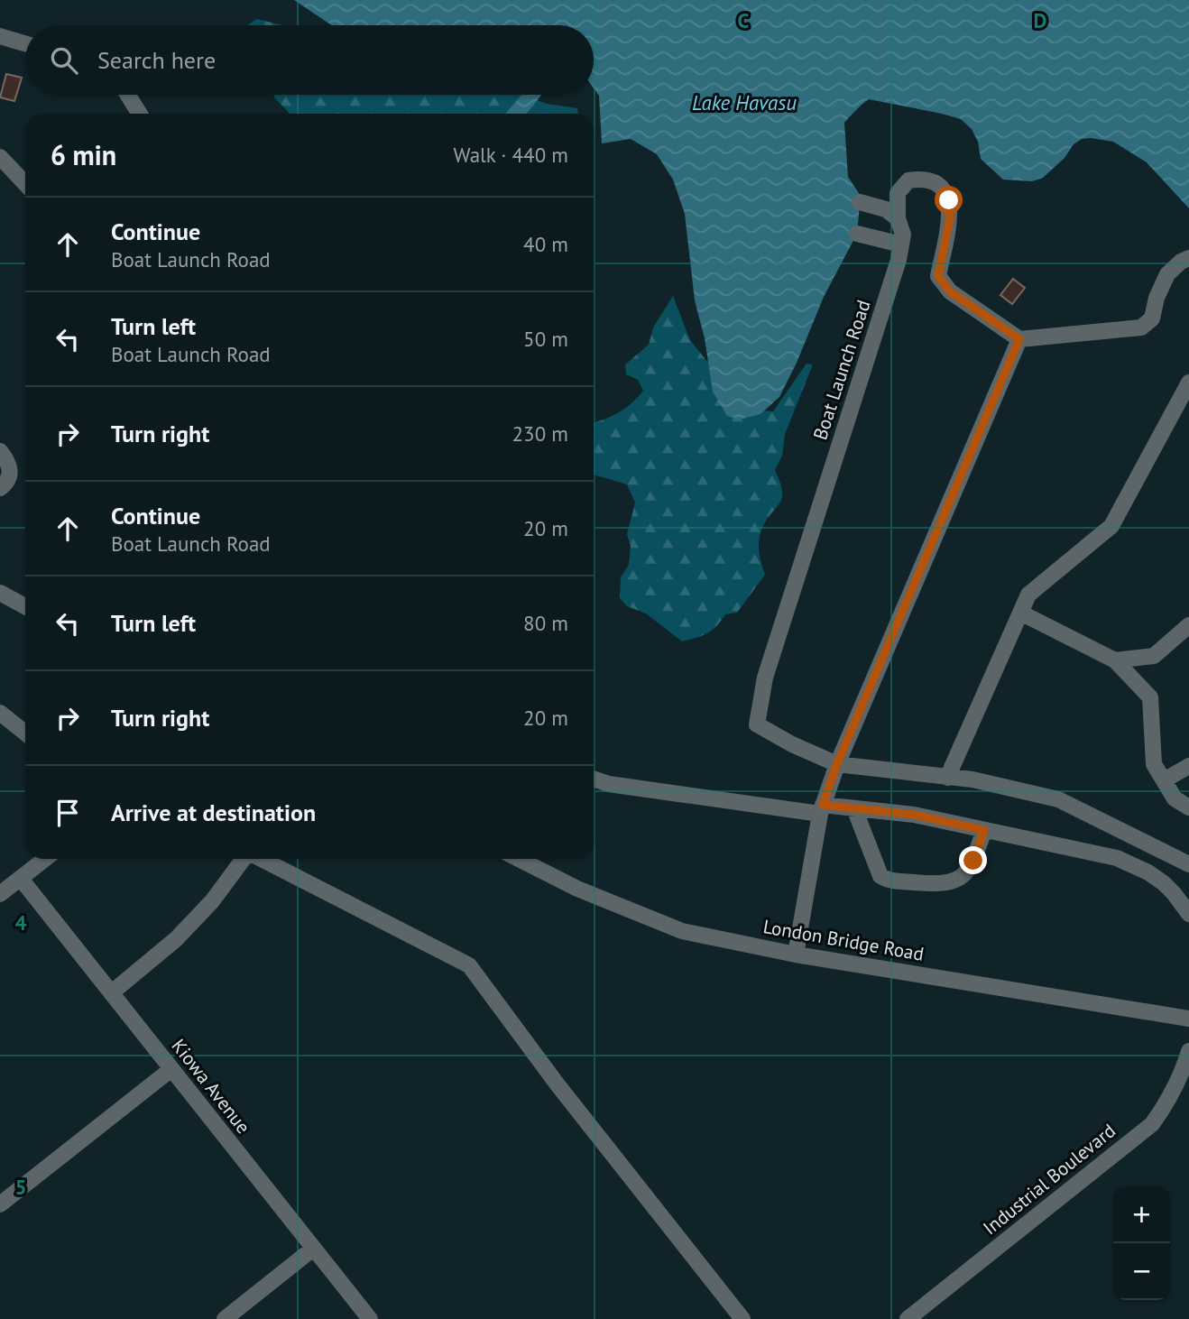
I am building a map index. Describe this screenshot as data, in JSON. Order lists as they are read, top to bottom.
{
  "streets": {
    "street": [
      "Boat Launch Road",
      "London Bridge Road",
      "Kiowa Avenue",
      "Industrial Boulevard"
    ]
  },
  "water": ["Lake Havasu"],
  "page": {
    "search": "Search here",
    "heading": ["6 min", "Walk · 440 m"],
    "list": [
      ["Continue", "Boat Launch Road", "40 m"],
      ["Turn left", "Boat Launch Road", "50 m"],
      ["Turn right", "230 m"],
      ["Continue", "Boat Launch Road", "20 m"],
      ["Turn left", "80 m"],
      ["Turn right", "20 m"],
      "Arrive at destination"
    ],
    "map_buttons": ["+", "−"]
  },
  "grid": {
    "columns": ["C", "D"],
    "rows": ["4", "5"]
  }
}
